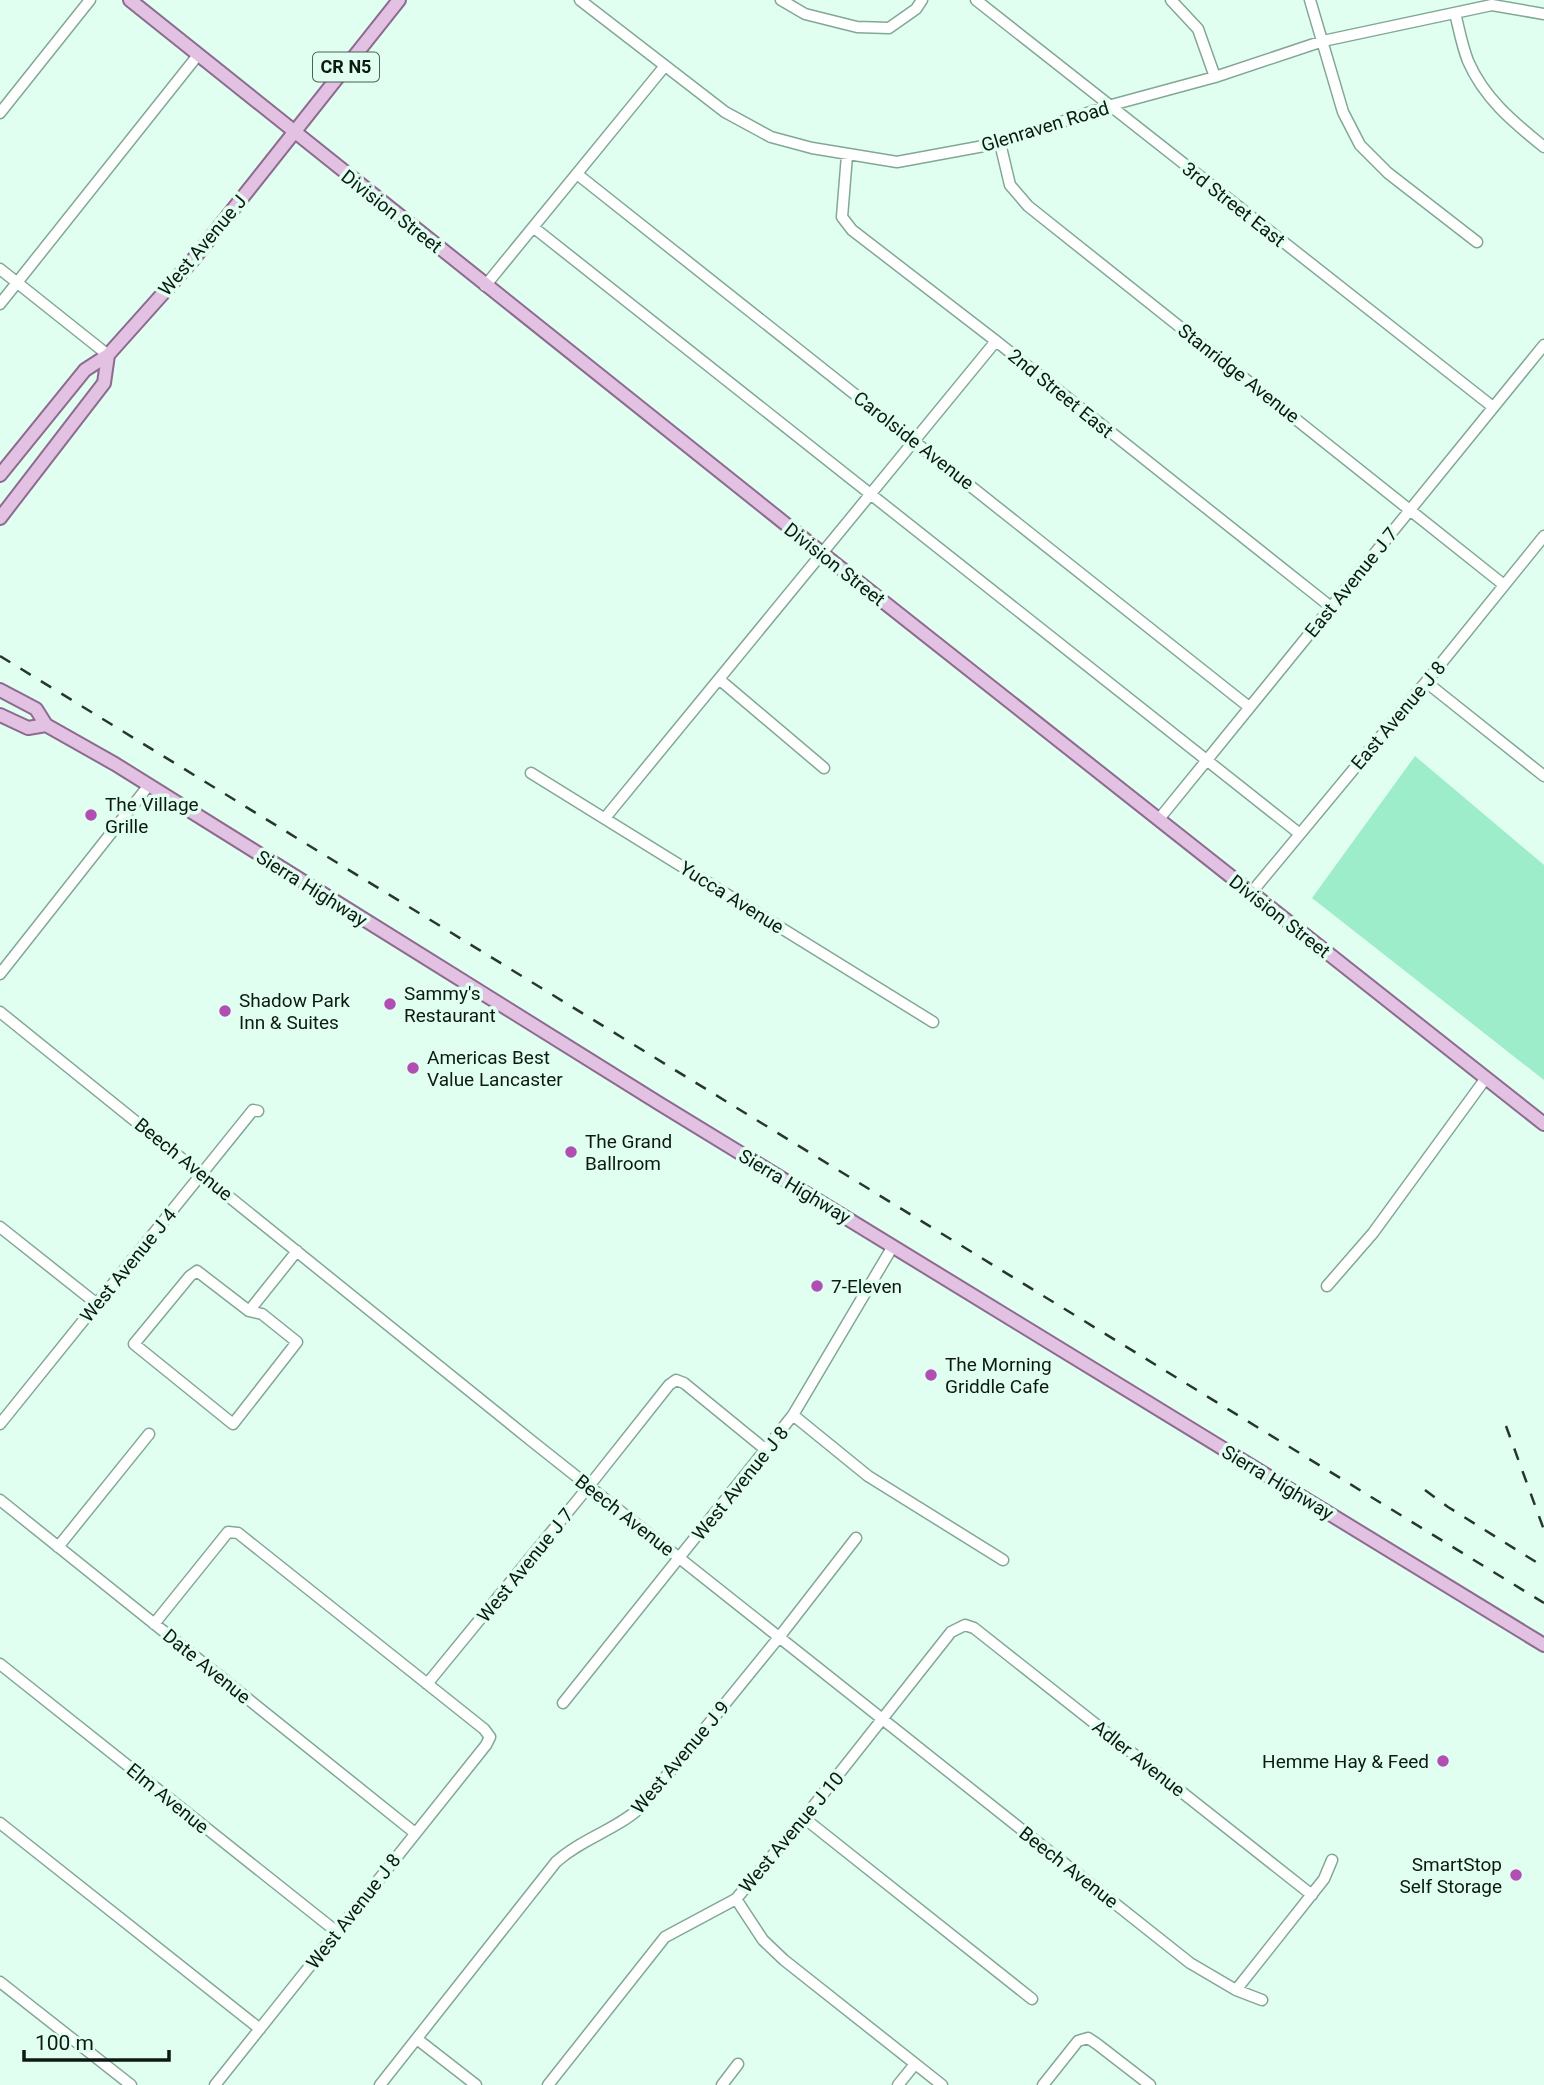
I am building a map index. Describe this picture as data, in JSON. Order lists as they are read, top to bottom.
{
  "streets": {
    "main road": [
      "CR N5",
      "Division Street",
      "West Avenue J",
      "Sierra Highway"
    ],
    "street": [
      "Glenraven Road",
      "3rd Street East",
      "Stanridge Avenue",
      "2nd Street East",
      "Carolside Avenue",
      "East Avenue J 7",
      "East Avenue J 8",
      "Yucca Avenue",
      "Beech Avenue",
      "West Avenue J 4",
      "West Avenue J 8",
      "West Avenue J 7",
      "Date Avenue",
      "West Avenue J 9",
      "Adler Avenue",
      "Elm Avenue",
      "West Avenue J 10"
    ]
  },
  "crossings": [
    ["CR N5", "Division Street"],
    ["CR N5", "West Avenue J"],
    ["Glenraven Road", "3rd Street East"],
    ["Glenraven Road", "Stanridge Avenue"],
    ["Glenraven Road", "2nd Street East"],
    ["3rd Street East", "East Avenue J 7"],
    ["Division Street", "West Avenue J"],
    ["Division Street", "East Avenue J 7"],
    ["Division Street", "East Avenue J 8"],
    ["Stanridge Avenue", "East Avenue J 7"],
    ["Stanridge Avenue", "East Avenue J 8"],
    ["2nd Street East", "East Avenue J 7"],
    ["Carolside Avenue", "East Avenue J 7"],
    ["Sierra Highway", "West Avenue J 8"],
    ["Beech Avenue", "West Avenue J 4"],
    ["Beech Avenue", "West Avenue J 8"],
    ["Beech Avenue", "West Avenue J 7"],
    ["Beech Avenue", "West Avenue J 9"],
    ["Beech Avenue", "West Avenue J 10"],
    ["West Avenue J 8", "West Avenue J 7"],
    ["West Avenue J 8", "Date Avenue"],
    ["West Avenue J 8", "Elm Avenue"],
    ["Adler Avenue", "West Avenue J 10"]
  ],
  "places": [
    "The Village Grille",
    "Sammy's Restaurant",
    "Shadow Park Inn & Suites",
    "Americas Best Value Lancaster",
    "The Grand Ballroom",
    "7-Eleven",
    "The Morning Griddle Cafe",
    "Hemme Hay & Feed",
    "SmartStop Self Storage"
  ],
  "scale_bar": "100 m"
}
